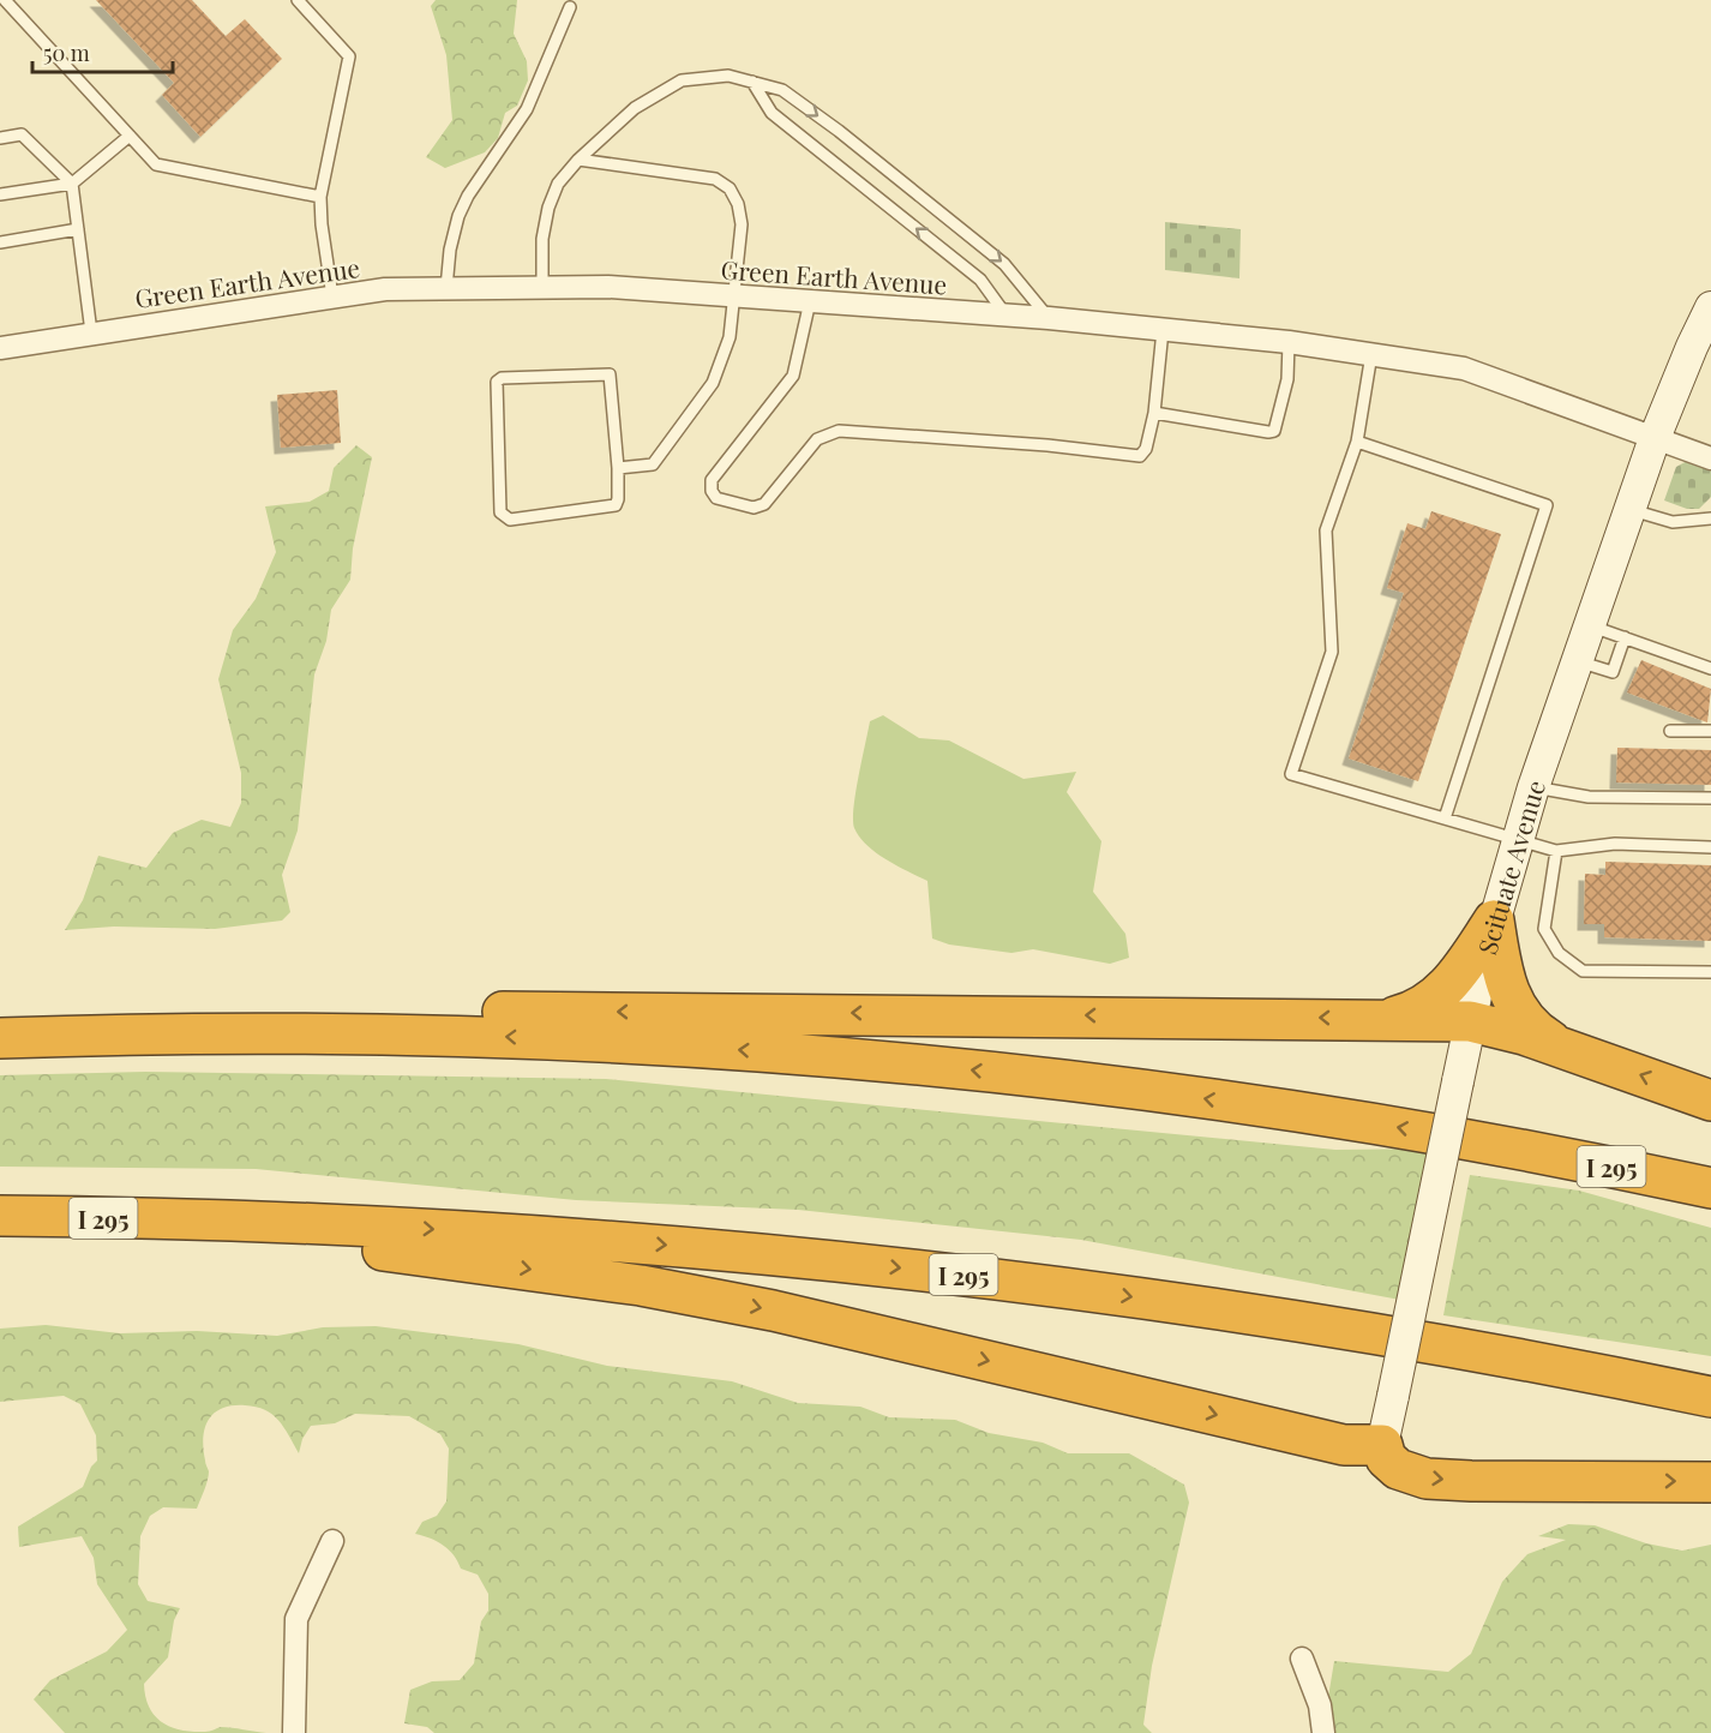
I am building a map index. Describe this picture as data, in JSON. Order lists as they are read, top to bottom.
{
  "streets": {
    "highway": ["I 295"],
    "main road": ["Scituate Avenue"],
    "street": ["Green Earth Avenue"]
  },
  "crossings": [
    ["Green Earth Avenue", "Scituate Avenue"]
  ],
  "scale_bar": "50 m"
}
